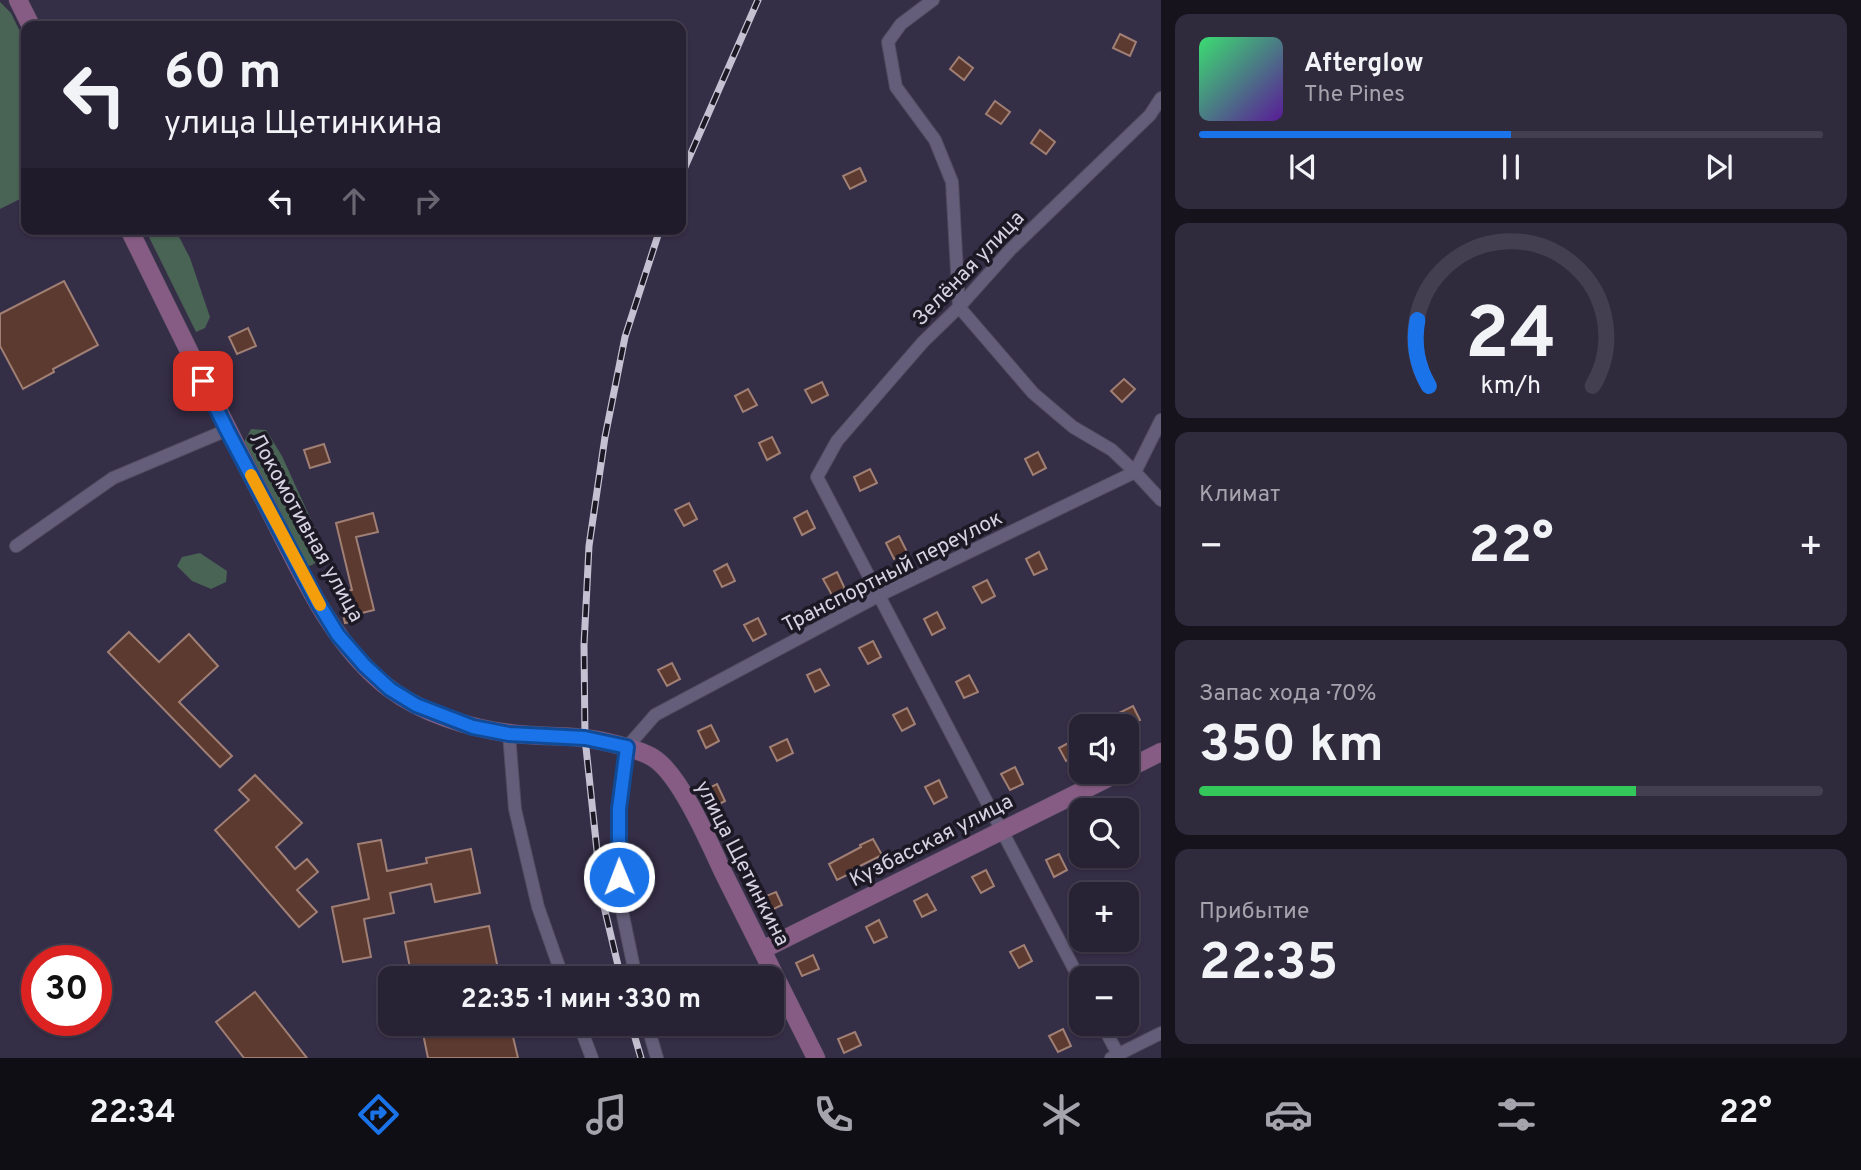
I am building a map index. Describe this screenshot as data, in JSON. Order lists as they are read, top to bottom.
{
  "streets": {
    "street": [
      "Зелёная улица",
      "Локомотивная улица",
      "Транспортный переулок",
      "Кузбасская улица",
      "улица Щетинкина"
    ]
  },
  "crossings": [
    ["Зелёная улица", "Транспортный переулок"],
    ["Локомотивная улица", "улица Щетинкина"],
    ["Транспортный переулок", "улица Щетинкина"],
    ["Кузбасская улица", "улица Щетинкина"]
  ],
  "page": {
    "turn": ["60 m", "улица Щетинкина"],
    "song": ["Afterglow", "The Pines"],
    "tile": [
      "Климат",
      ["Запас хода · 70%", "350 km"],
      ["Прибытие", "22:35"]
    ],
    "heat": ["−", "22°", "+"],
    "map_buttons": ["+", "−"],
    "limit": "30",
    "trip": "22:35 · 1 мин · 330 m",
    "tabs": ["22:34", "22°"],
    "gauge": ["24", "km/h"]
  }
}
